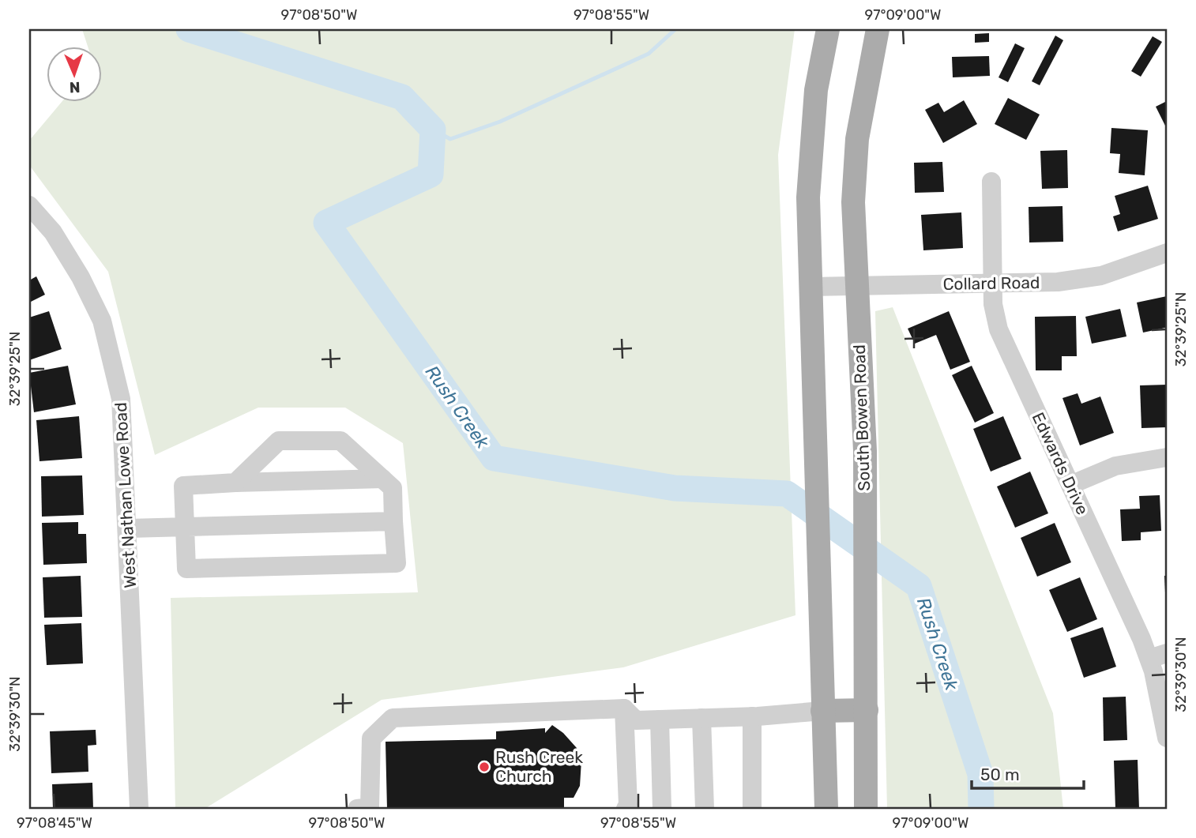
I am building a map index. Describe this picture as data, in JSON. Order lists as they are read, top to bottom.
{
  "streets": {
    "main road": ["South Bowen Road"],
    "street": ["Collard Road", "Edwards Drive", "West Nathan Lowe Road"]
  },
  "crossings": [
    ["Collard Road", "South Bowen Road"],
    ["Collard Road", "Edwards Drive"]
  ],
  "water": ["Rush Creek"],
  "places": ["Rush Creek Church"],
  "scale_bar": "50 m",
  "north": "bottom",
  "coordinates": [
    "97°08'50\"W",
    "97°08'55\"W",
    "97°09'00\"W",
    "32°39'25\"N",
    "32°39'30\"N",
    "97°08'45\"W"
  ]
}
